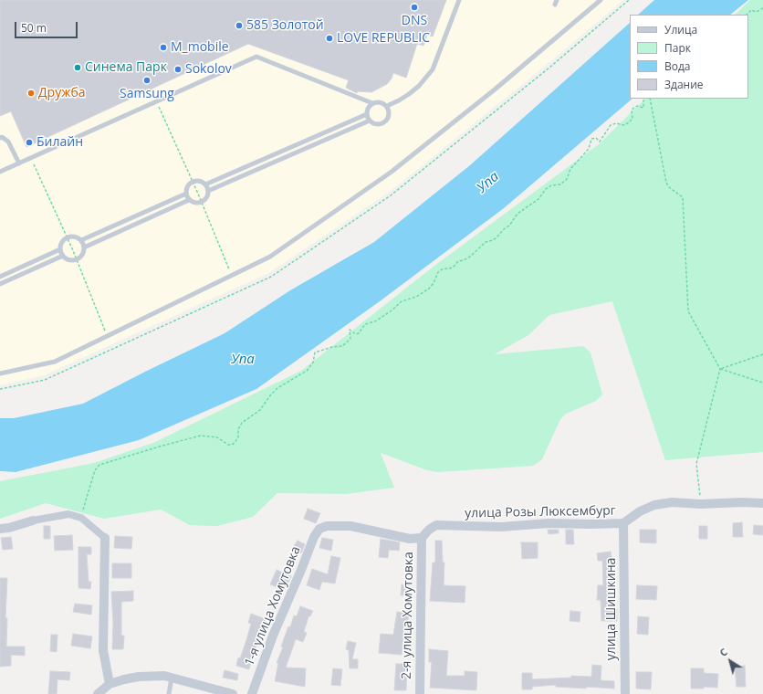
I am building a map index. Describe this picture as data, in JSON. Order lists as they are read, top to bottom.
{
  "streets": {
    "street": [
      "улица Розы Люксембург",
      "1-я улица Хомутовка",
      "улица Шишкина",
      "2-я улица Хомутовка"
    ]
  },
  "crossings": [
    ["улица Розы Люксембург", "1-я улица Хомутовка"],
    ["улица Розы Люксембург", "улица Шишкина"],
    ["улица Розы Люксембург", "2-я улица Хомутовка"],
    ["1-я улица Хомутовка", "2-я улица Хомутовка"]
  ],
  "water": ["Упа"],
  "places": [
    "DNS",
    "585 Золотой",
    "LOVE REPUBLIC",
    "M_mobile",
    "Синема Парк",
    "Sokolov",
    "Samsung",
    "Дружба",
    "Билайн"
  ],
  "legend": [
    "Улица",
    "Парк",
    "Вода",
    "Здание"
  ],
  "scale_bar": "50 m",
  "north": "top left"
}
